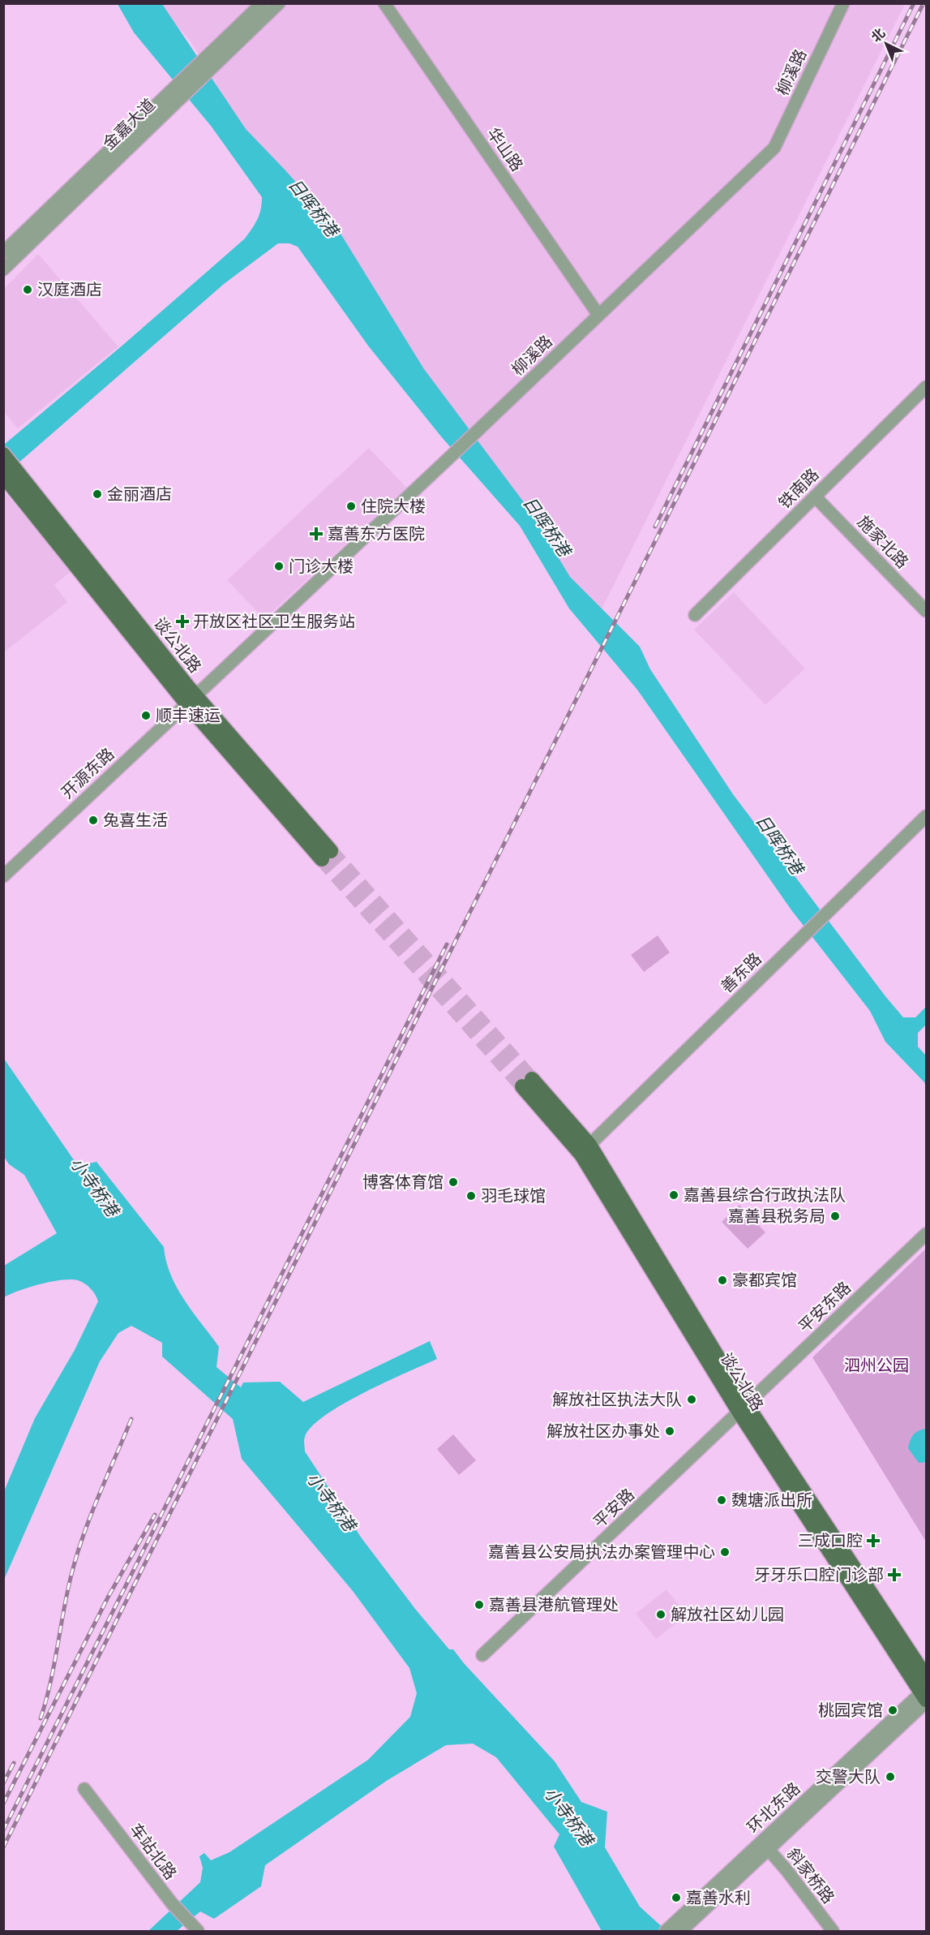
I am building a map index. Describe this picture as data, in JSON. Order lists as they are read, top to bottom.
{
  "streets": {
    "main road": ["谈公北路"],
    "street": [
      "柳溪路",
      "金嘉大道",
      "华山路",
      "铁南路",
      "施家北路",
      "开源东路",
      "善东路",
      "平安东路",
      "平安路",
      "环北东路",
      "车站北路",
      "斜家桥路"
    ]
  },
  "crossings": [
    ["柳溪路", "华山路"],
    ["柳溪路", "谈公北路"],
    ["柳溪路", "开源东路"],
    ["铁南路", "施家北路"],
    ["谈公北路", "开源东路"],
    ["谈公北路", "善东路"],
    ["谈公北路", "平安东路"],
    ["谈公北路", "平安路"],
    ["谈公北路", "环北东路"],
    ["平安东路", "平安路"],
    ["环北东路", "斜家桥路"]
  ],
  "water": ["日晖桥港", "小寺桥港"],
  "parks": ["泗州公园"],
  "places": {
    "other": [
      "汉庭酒店",
      "金丽酒店",
      "住院大楼",
      "门诊大楼",
      "顺丰速运",
      "兔喜生活",
      "博客体育馆",
      "嘉善县综合行政执法队",
      "羽毛球馆",
      "嘉善县税务局",
      "豪都宾馆",
      "解放社区执法大队",
      "解放社区办事处",
      "魏塘派出所",
      "嘉善县公安局执法办案管理中心",
      "嘉善县港航管理处",
      "解放社区幼儿园",
      "桃园宾馆",
      "交警大队",
      "嘉善水利"
    ],
    "health": [
      "嘉善东方医院",
      "开放区社区卫生服务站",
      "三成口腔",
      "牙牙乐口腔门诊部"
    ]
  },
  "north": "top left"
}
